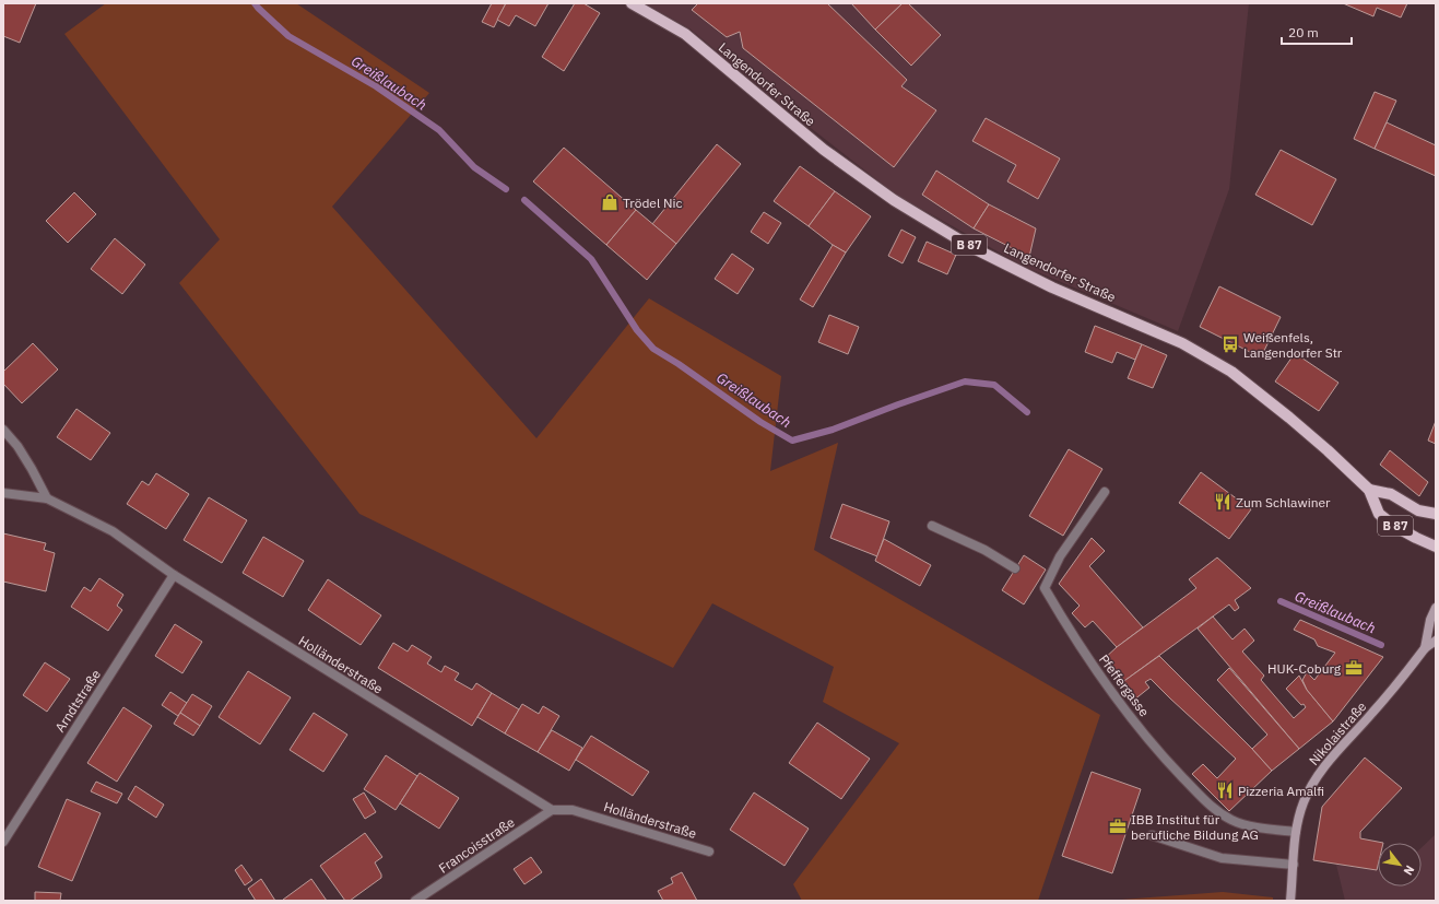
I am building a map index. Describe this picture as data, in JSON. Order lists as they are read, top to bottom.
{
  "streets": {
    "main road": ["Langendorfer Straße", "B 87", "Nikolaistraße"],
    "street": [
      "Holländerstraße",
      "Pfeffergasse",
      "Arndtstraße",
      "Francoisstraße"
    ]
  },
  "crossings": [
    ["Langendorfer Straße", "B 87"],
    ["Holländerstraße", "Arndtstraße"],
    ["Holländerstraße", "Francoisstraße"],
    ["Pfeffergasse", "Nikolaistraße"]
  ],
  "water": ["Greißlaubach"],
  "places": {
    "shop": ["Trödel Nic"],
    "bus stop": ["Weißenfels, Langendorfer Str"],
    "restaurant": ["Zum Schlawiner", "Pizzeria Amalfi"],
    "office": ["HUK-Coburg", "IBB Institut für berufliche Bildung AG"]
  },
  "scale_bar": "20 m",
  "north": "bottom right"
}
